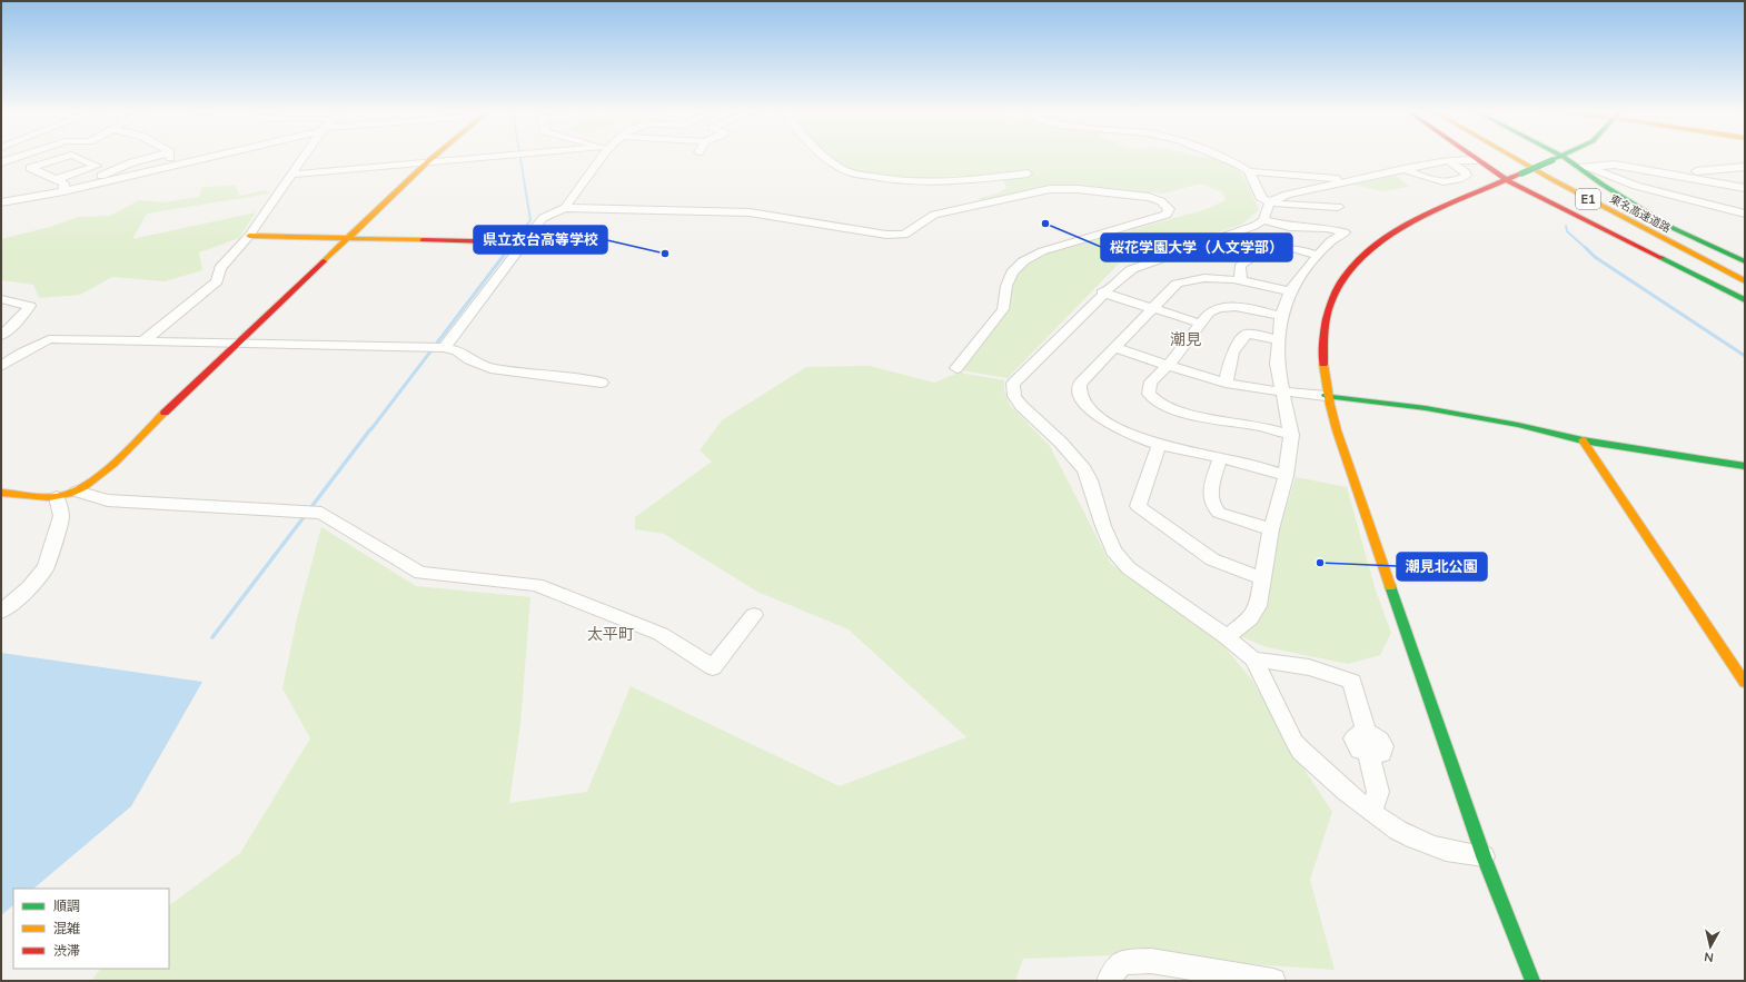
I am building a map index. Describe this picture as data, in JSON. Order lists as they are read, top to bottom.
{
  "streets": {
    "main road": ["E1", "東名高速道路"]
  },
  "districts": ["潮見", "太平町"],
  "places": ["桜花学園大学（人文学部）", "県立衣台高等学校", "潮見北公園"],
  "legend": ["順調", "混雑", "渋滞"],
  "north": "bottom"
}
